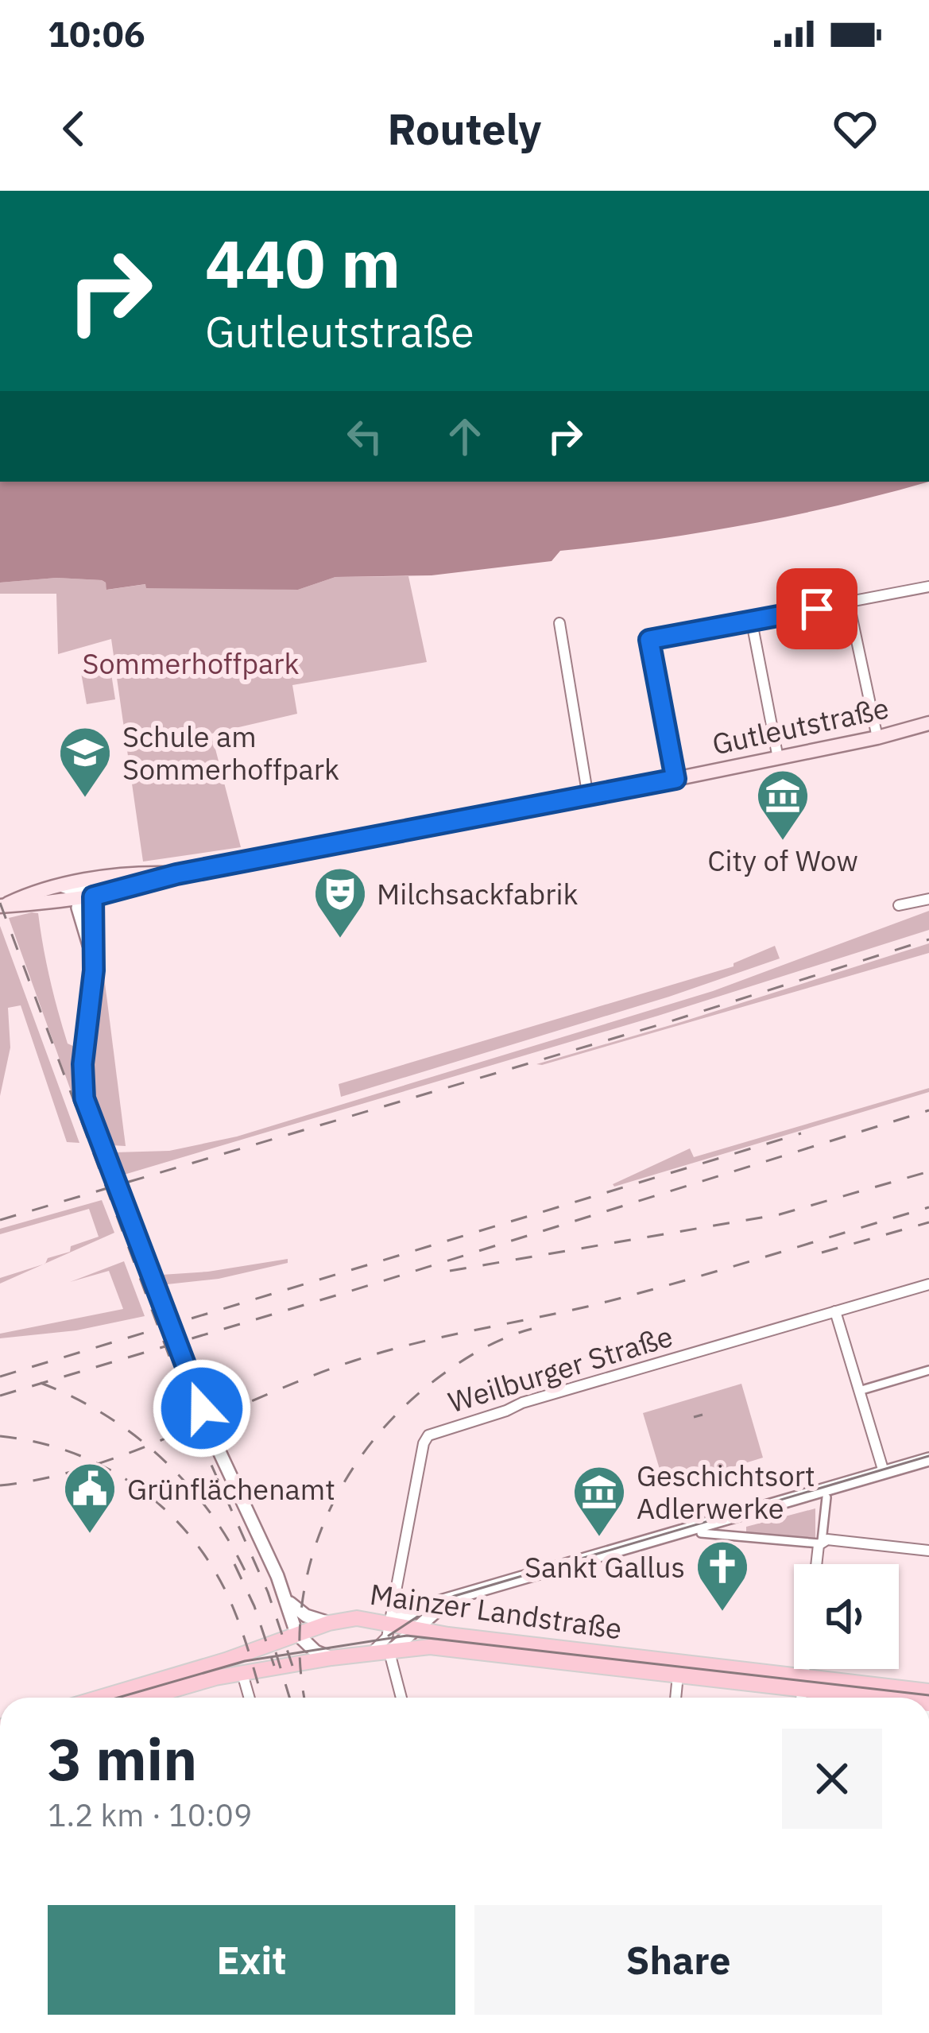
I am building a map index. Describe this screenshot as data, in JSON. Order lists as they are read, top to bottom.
{
  "streets": {
    "main road": ["Gutleutstraße", "Mainzer Landstraße"],
    "street": ["Weilburger Straße"]
  },
  "crossings": [
    ["Weilburger Straße", "Mainzer Landstraße"]
  ],
  "parks": ["Sommerhoffpark"],
  "places": {
    "school or university": ["Schule am Sommerhoffpark"],
    "museum": ["City of Wow", "Geschichtsort Adlerwerke"],
    "theatre": ["Milchsackfabrik"],
    "public building": ["Grünflächenamt"],
    "church": ["Sankt Gallus"]
  },
  "page": {
    "status": "10:06",
    "header": "Routely",
    "turn": ["440 m", "Gutleutstraße"],
    "heading": ["3 min", "1.2 km · 10:09"],
    "buttons": ["Exit", "Share"]
  }
}
